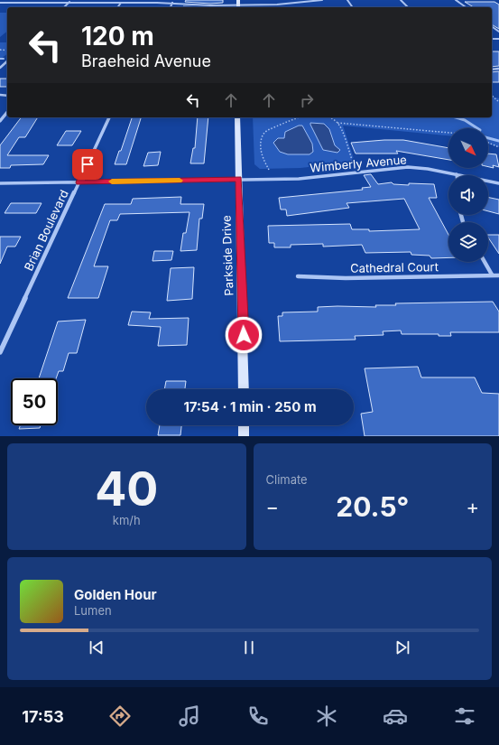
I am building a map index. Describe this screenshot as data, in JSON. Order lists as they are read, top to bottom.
{
  "streets": {
    "main road": ["Parkside Drive"],
    "street": ["Wimberly Avenue", "Brian Boulevard", "Cathedral Court"]
  },
  "crossings": [
    ["Wimberly Avenue", "Brian Boulevard"],
    ["Wimberly Avenue", "Parkside Drive"]
  ],
  "north": "bottom right",
  "page": {
    "turn": ["120 m", "Braeheid Avenue"],
    "limit": "50",
    "trip": "17:54 · 1 min · 250 m",
    "tile": [
      ["40", "km/h"],
      "Climate"
    ],
    "heat": ["−", "20.5°", "+"],
    "song": ["Golden Hour", "Lumen"],
    "tabs": "17:53"
  }
}
